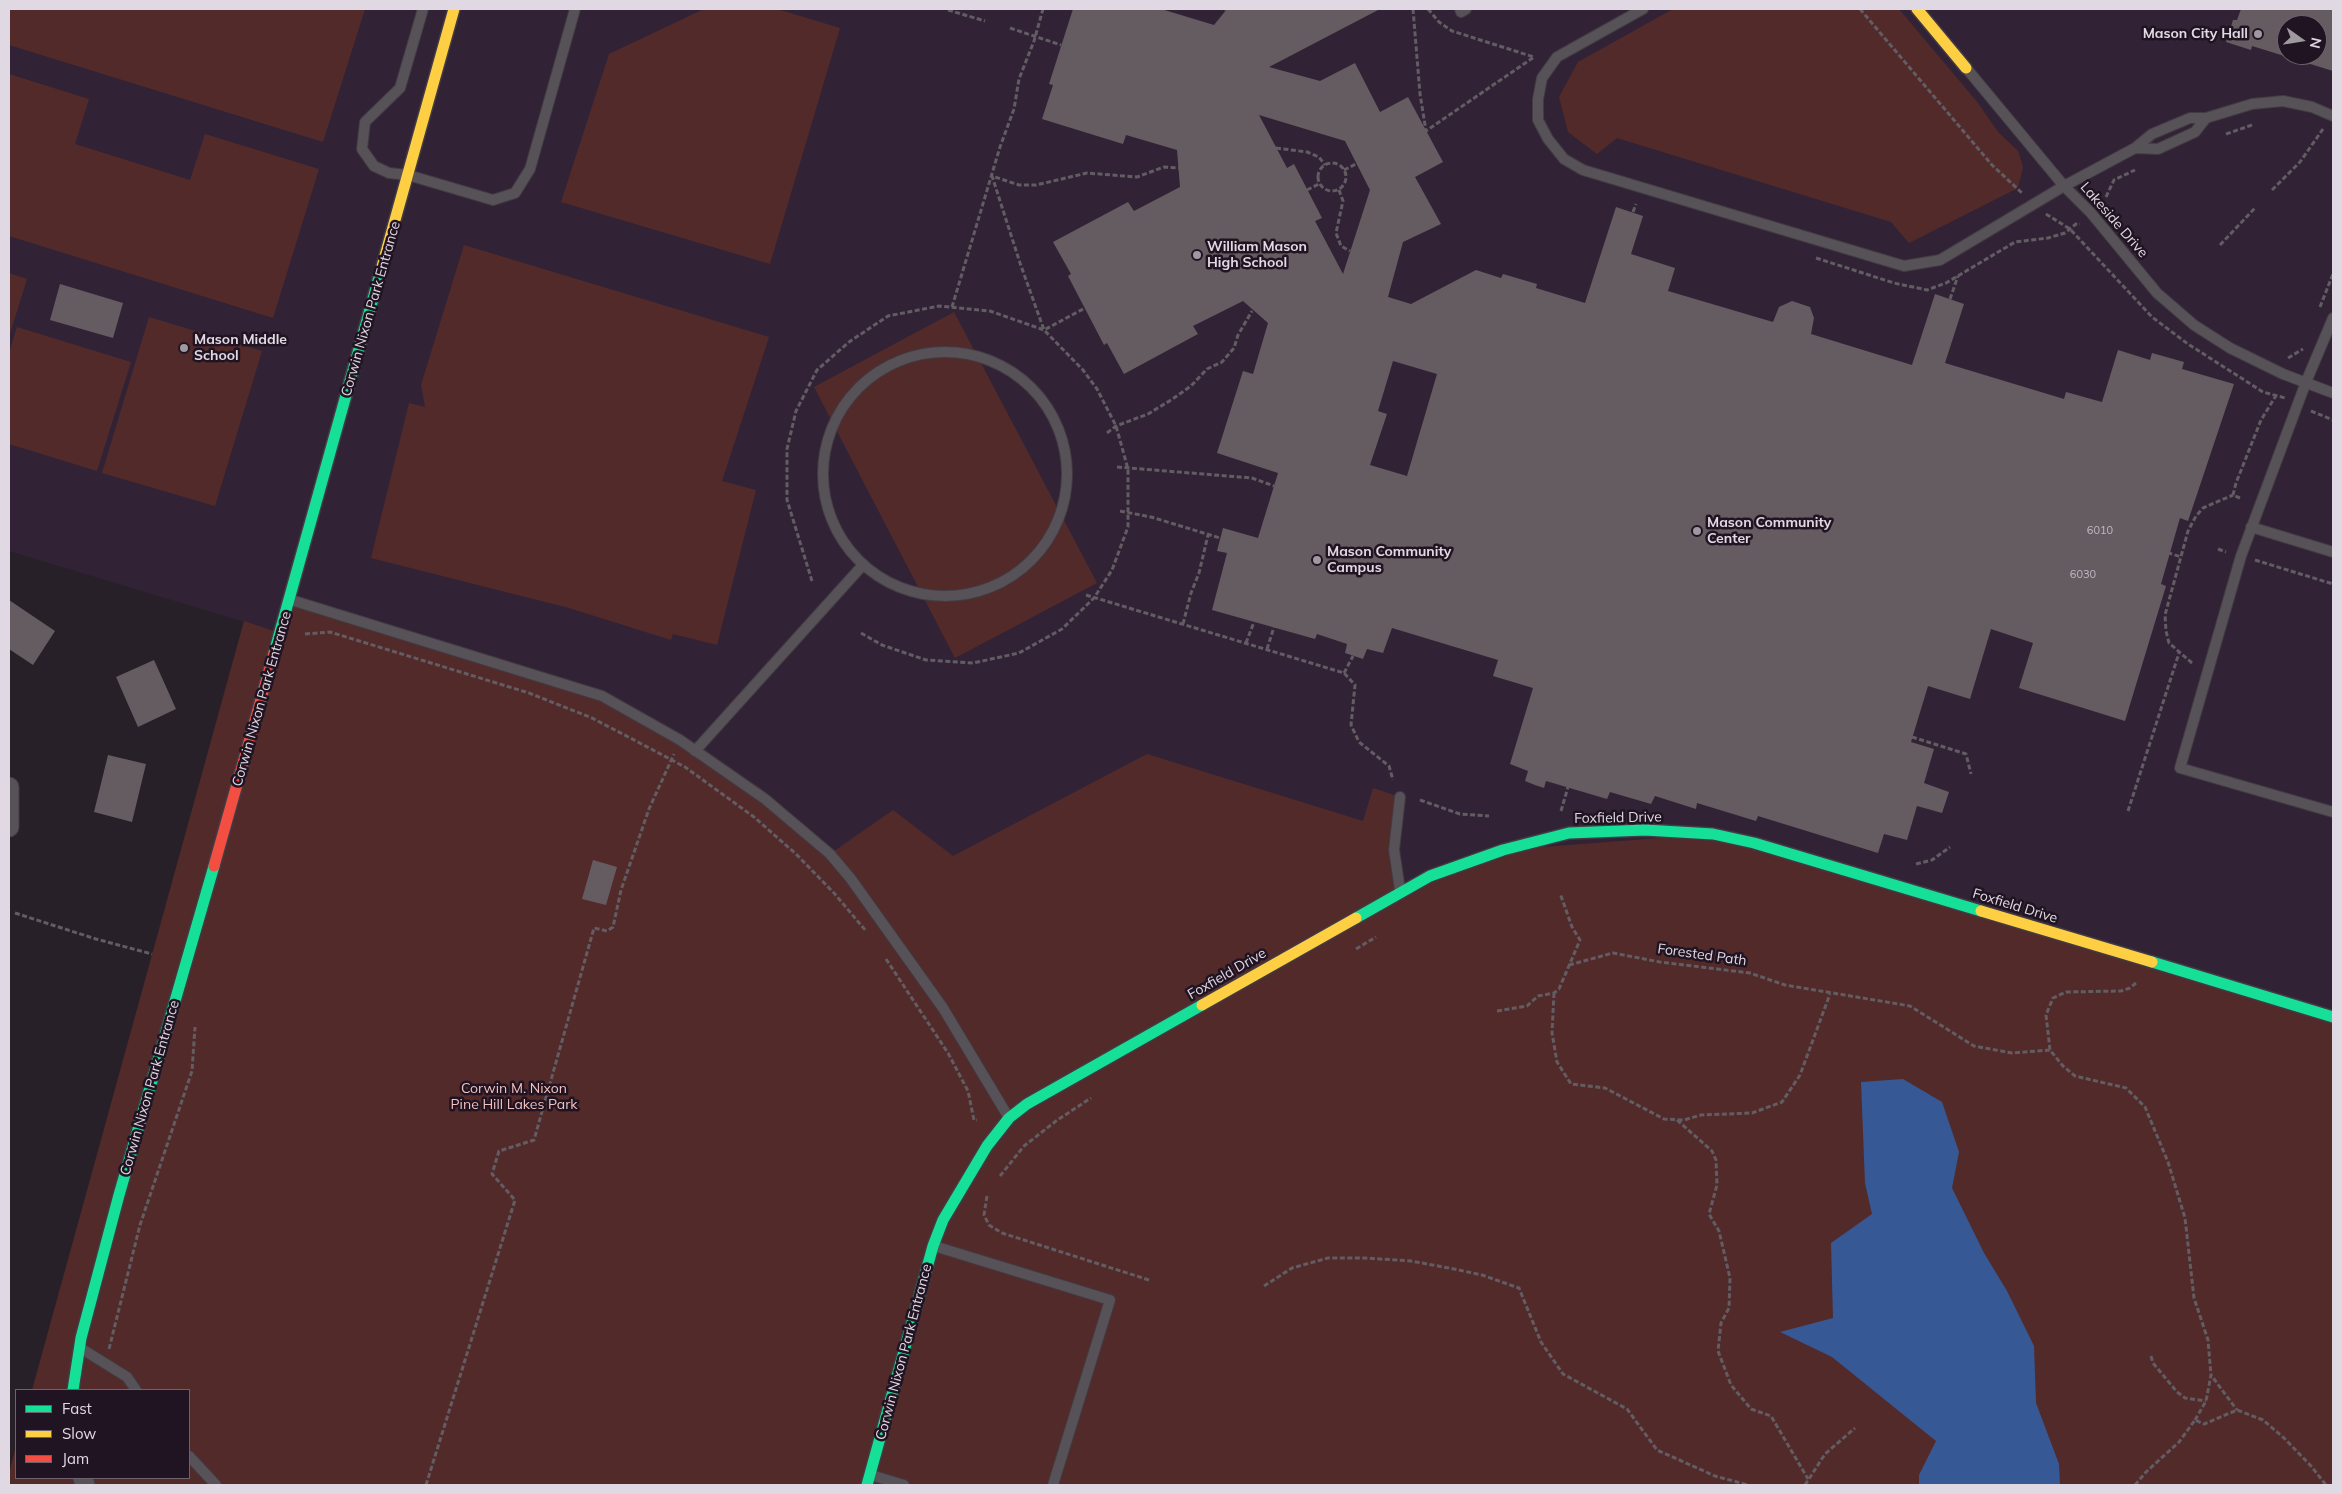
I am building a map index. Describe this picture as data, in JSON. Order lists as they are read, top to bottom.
{
  "streets": {
    "street": ["Lakeside Drive", "Corwin Nixon Park Entrance", "Foxfield Drive"],
    "path": ["Forested Path"]
  },
  "crossings": [
    ["Corwin Nixon Park Entrance", "Foxfield Drive"]
  ],
  "parks": ["Corwin M. Nixon Pine Hill Lakes Park"],
  "places": [
    "Mason City Hall",
    "William Mason High School",
    "Mason Middle School",
    "Mason Community Center",
    "Mason Community Campus"
  ],
  "house_numbers": ["6010", "6030"],
  "legend": ["Fast", "Slow", "Jam"],
  "north": "right"
}
